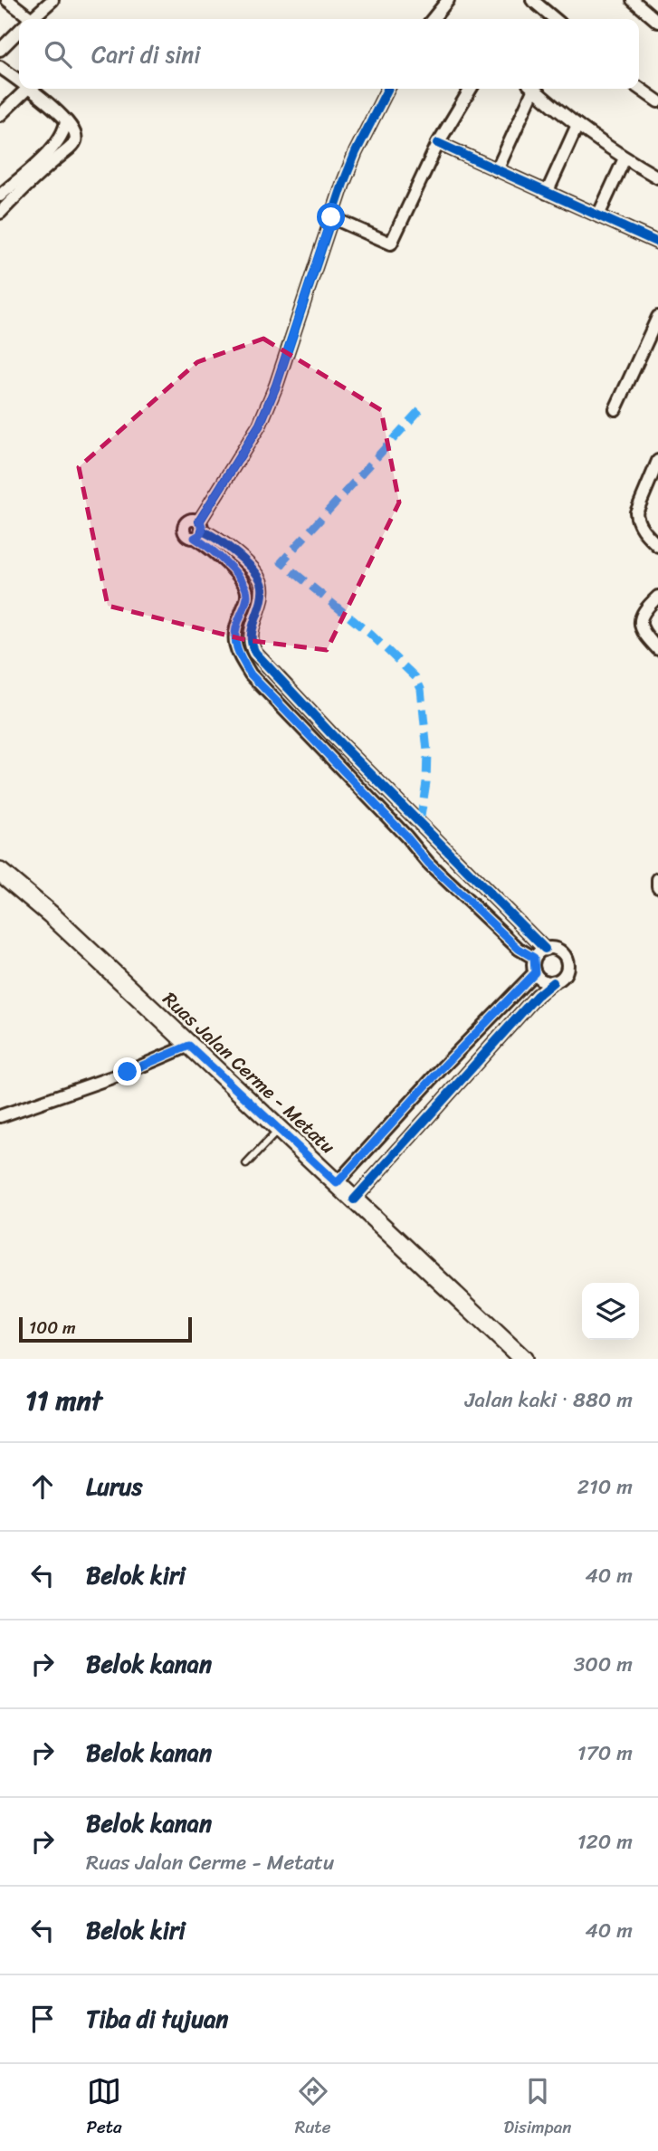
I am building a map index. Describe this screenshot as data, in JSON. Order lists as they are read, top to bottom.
{
  "streets": {
    "main road": ["Ruas Jalan Cerme - Metatu"]
  },
  "scale_bar": "100 m",
  "page": {
    "search": "Cari di sini",
    "scale": "100 m",
    "heading": ["11 mnt", "Jalan kaki · 880 m"],
    "list": [
      ["Lurus", "210 m"],
      ["Belok kiri", "40 m"],
      ["Belok kanan", "300 m"],
      ["Belok kanan", "170 m"],
      ["Belok kanan", "Ruas Jalan Cerme - Metatu", "120 m"],
      ["Belok kiri", "40 m"],
      "Tiba di tujuan"
    ],
    "nav": ["Peta", "Rute", "Disimpan"]
  }
}
